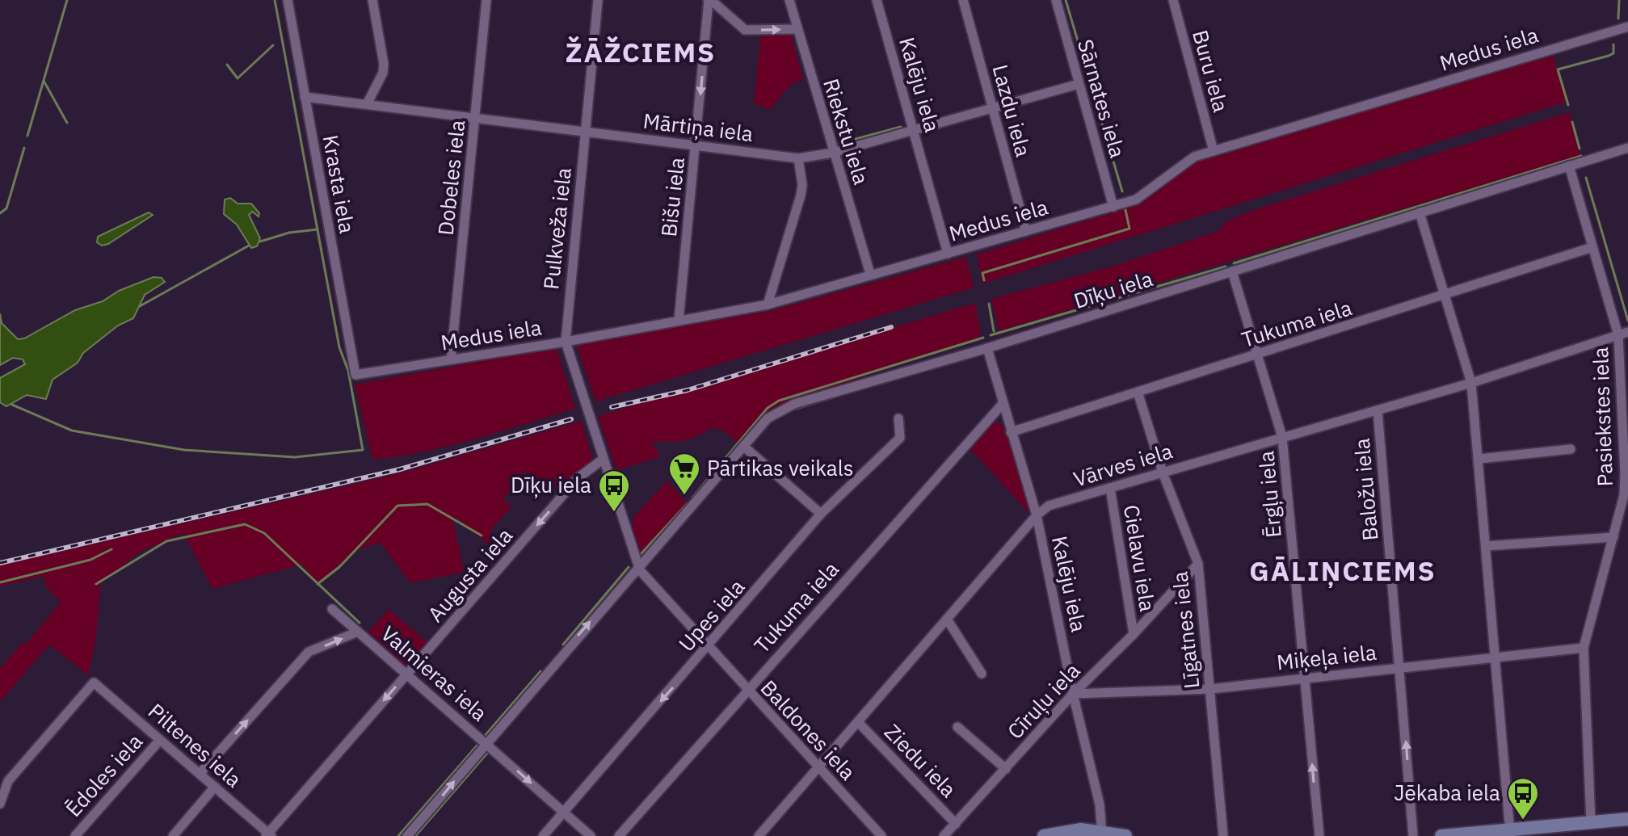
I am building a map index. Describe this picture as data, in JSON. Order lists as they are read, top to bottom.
{
  "streets": {
    "street": [
      "Medus iela",
      "Buru iela",
      "Kalēju iela",
      "Sārnates iela",
      "Lazdu iela",
      "Mārtiņa iela",
      "Riekstu iela",
      "Dobeles iela",
      "Krasta iela",
      "Bišu iela",
      "Pulkveža iela",
      "Dīķu iela",
      "Tukuma iela",
      "Pasiekstes iela",
      "Vārves iela",
      "Baložu iela",
      "Ērgļu iela",
      "Cielavu iela",
      "Augusta iela",
      "Upes iela",
      "Līgatnes iela",
      "Miķeļa iela",
      "Valmieras iela",
      "Cīruļu iela",
      "Baldones iela",
      "Piltenes iela",
      "Ziedu iela",
      "Ēdoles iela"
    ]
  },
  "crossings": [
    ["Medus iela", "Buru iela"],
    ["Medus iela", "Kalēju iela"],
    ["Medus iela", "Sārnates iela"],
    ["Medus iela", "Lazdu iela"],
    ["Medus iela", "Riekstu iela"],
    ["Medus iela", "Dobeles iela"],
    ["Medus iela", "Krasta iela"],
    ["Medus iela", "Bišu iela"],
    ["Medus iela", "Pulkveža iela"],
    ["Kalēju iela", "Mārtiņa iela"],
    ["Kalēju iela", "Dīķu iela"],
    ["Kalēju iela", "Tukuma iela"],
    ["Kalēju iela", "Vārves iela"],
    ["Kalēju iela", "Miķeļa iela"],
    ["Kalēju iela", "Cīruļu iela"],
    ["Sārnates iela", "Mārtiņa iela"],
    ["Lazdu iela", "Mārtiņa iela"],
    ["Mārtiņa iela", "Riekstu iela"],
    ["Mārtiņa iela", "Dobeles iela"],
    ["Mārtiņa iela", "Krasta iela"],
    ["Mārtiņa iela", "Bišu iela"],
    ["Mārtiņa iela", "Pulkveža iela"],
    ["Pulkveža iela", "Dīķu iela"],
    ["Pulkveža iela", "Augusta iela"],
    ["Pulkveža iela", "Baldones iela"],
    ["Dīķu iela", "Pasiekstes iela"],
    ["Dīķu iela", "Ērgļu iela"],
    ["Dīķu iela", "Valmieras iela"],
    ["Dīķu iela", "Baldones iela"],
    ["Tukuma iela", "Pasiekstes iela"],
    ["Tukuma iela", "Ērgļu iela"],
    ["Tukuma iela", "Līgatnes iela"],
    ["Tukuma iela", "Baldones iela"],
    ["Pasiekstes iela", "Vārves iela"],
    ["Pasiekstes iela", "Miķeļa iela"],
    ["Vārves iela", "Baložu iela"],
    ["Vārves iela", "Ērgļu iela"],
    ["Vārves iela", "Cielavu iela"],
    ["Vārves iela", "Līgatnes iela"],
    ["Vārves iela", "Baldones iela"],
    ["Vārves iela", "Ziedu iela"],
    ["Baložu iela", "Miķeļa iela"],
    ["Ērgļu iela", "Miķeļa iela"],
    ["Cielavu iela", "Cīruļu iela"],
    ["Augusta iela", "Valmieras iela"],
    ["Augusta iela", "Piltenes iela"],
    ["Upes iela", "Valmieras iela"],
    ["Upes iela", "Baldones iela"],
    ["Līgatnes iela", "Miķeļa iela"],
    ["Līgatnes iela", "Cīruļu iela"],
    ["Miķeļa iela", "Cīruļu iela"],
    ["Valmieras iela", "Piltenes iela"],
    ["Cīruļu iela", "Ziedu iela"],
    ["Piltenes iela", "Ēdoles iela"]
  ],
  "one_way": [
    "Bišu iela",
    "Baložu iela",
    "Augusta iela",
    "Upes iela"
  ],
  "districts": ["ŽĀŽCIEMS", "GĀLIŅCIEMS"],
  "places": {
    "supermarket": ["Pārtikas veikals"],
    "bus stop": ["Dīķu iela", "Jēkaba iela"]
  }
}
